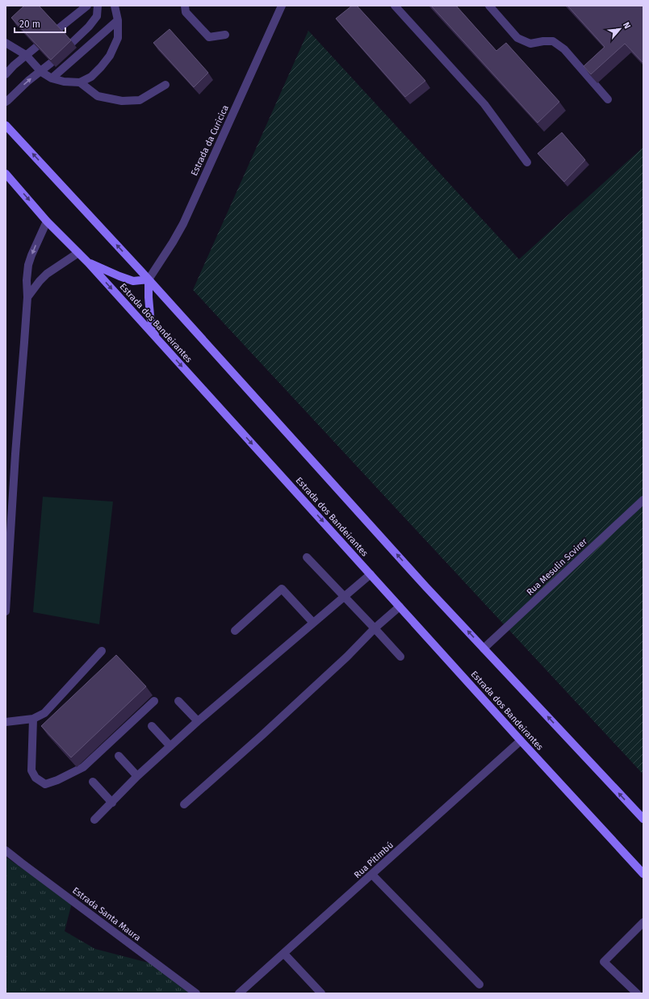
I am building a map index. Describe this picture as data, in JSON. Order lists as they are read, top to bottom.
{
  "streets": {
    "main road": ["Estrada dos Bandeirantes"],
    "street": [
      "Estrada da Curicica",
      "Rua Mesulin Scvirer",
      "Rua Pitimbú",
      "Estrada Santa Maura"
    ]
  },
  "crossings": [
    ["Estrada dos Bandeirantes", "Rua Pitimbú"]
  ],
  "scale_bar": "20 m",
  "north": "top right"
}
